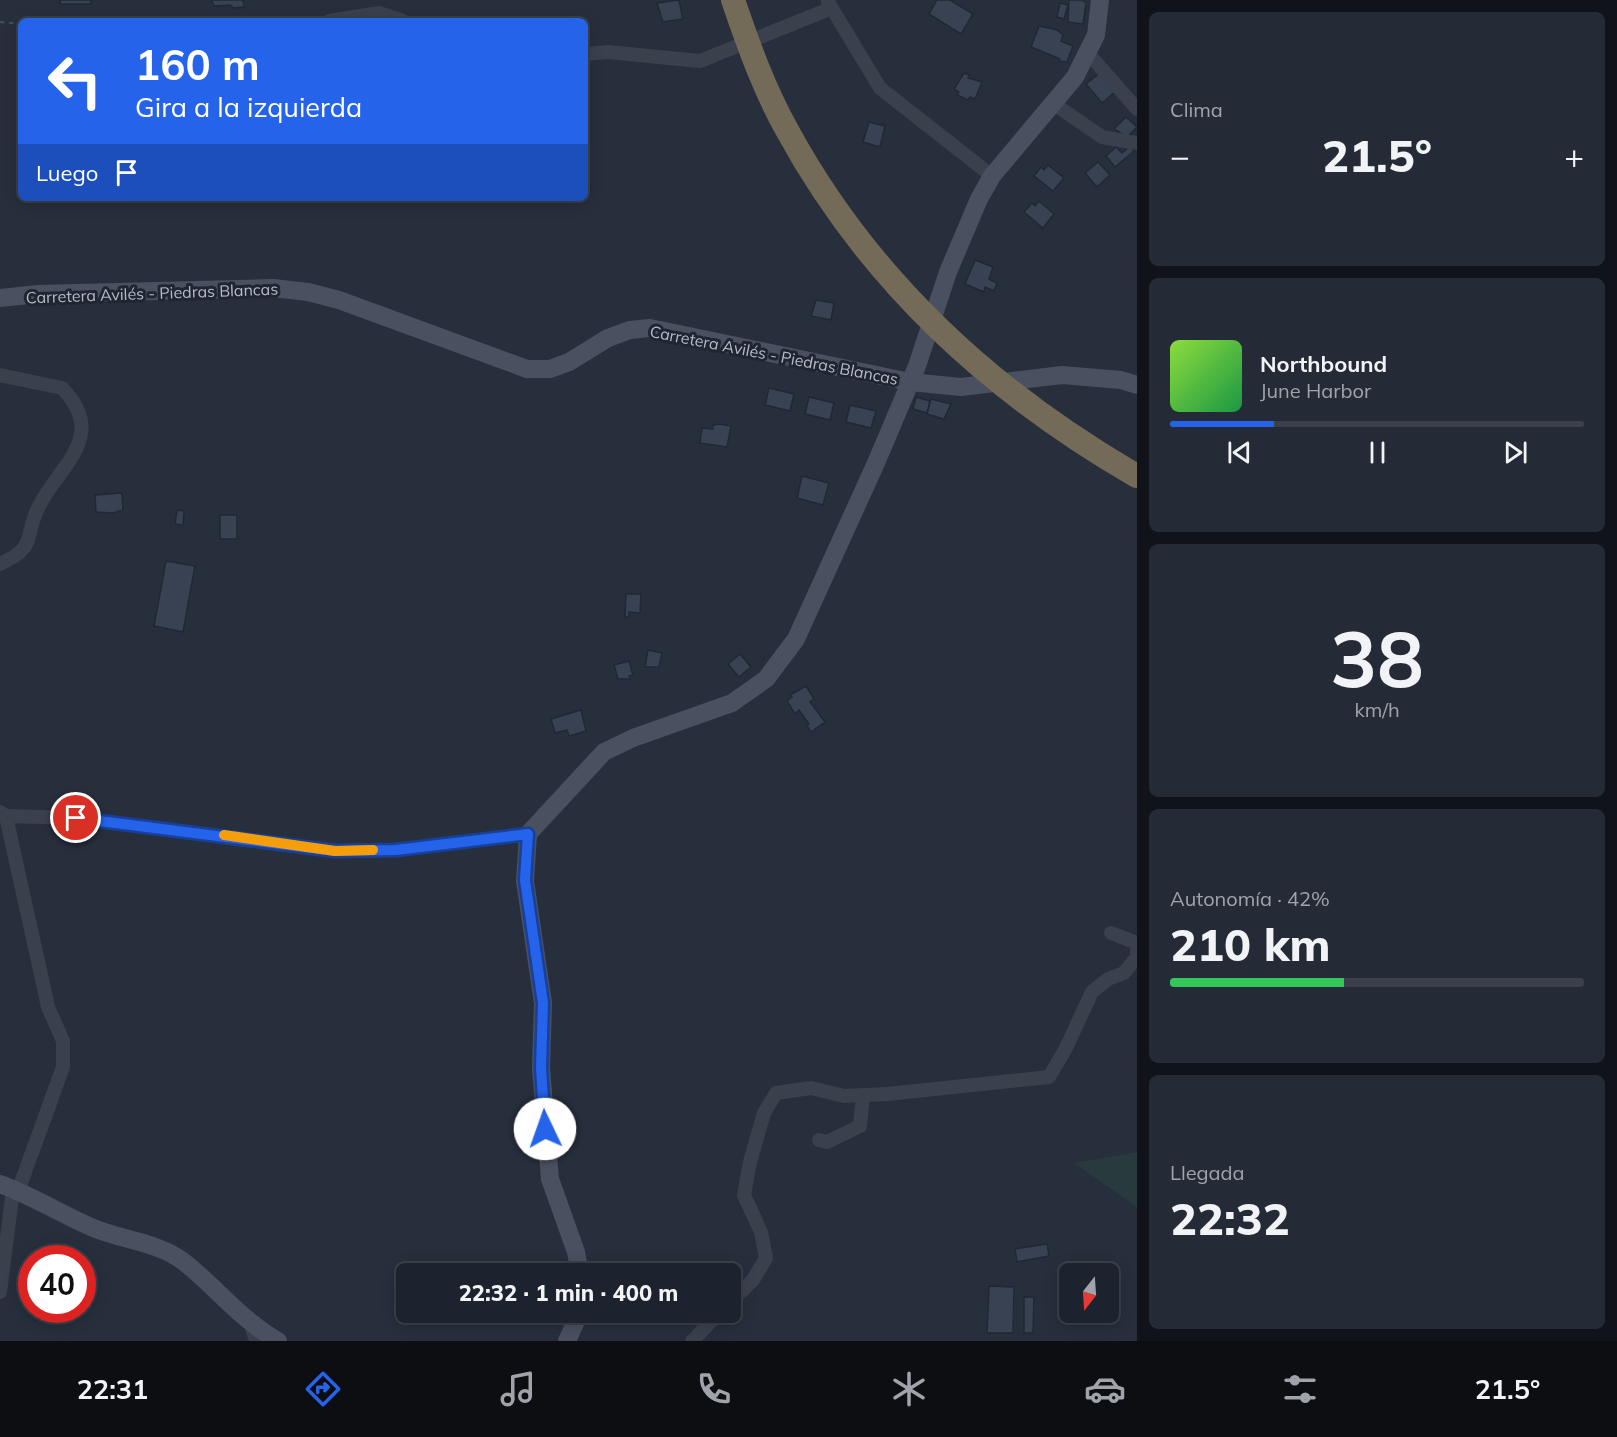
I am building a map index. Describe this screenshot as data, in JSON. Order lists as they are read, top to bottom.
{
  "streets": {
    "street": ["Carretera Avilés - Piedras Blancas"]
  },
  "north": "bottom",
  "page": {
    "tile": [
      "Clima",
      ["38", "km/h"],
      ["Autonomía · 42%", "210 km"],
      ["Llegada", "22:32"]
    ],
    "turn": ["160 m", "Gira a la izquierda"],
    "heat": ["−", "21.5°", "+"],
    "then": "Luego",
    "song": ["Northbound", "June Harbor"],
    "limit": "40",
    "trip": "22:32 · 1 min · 400 m",
    "tabs": ["22:31", "21.5°"]
  }
}
